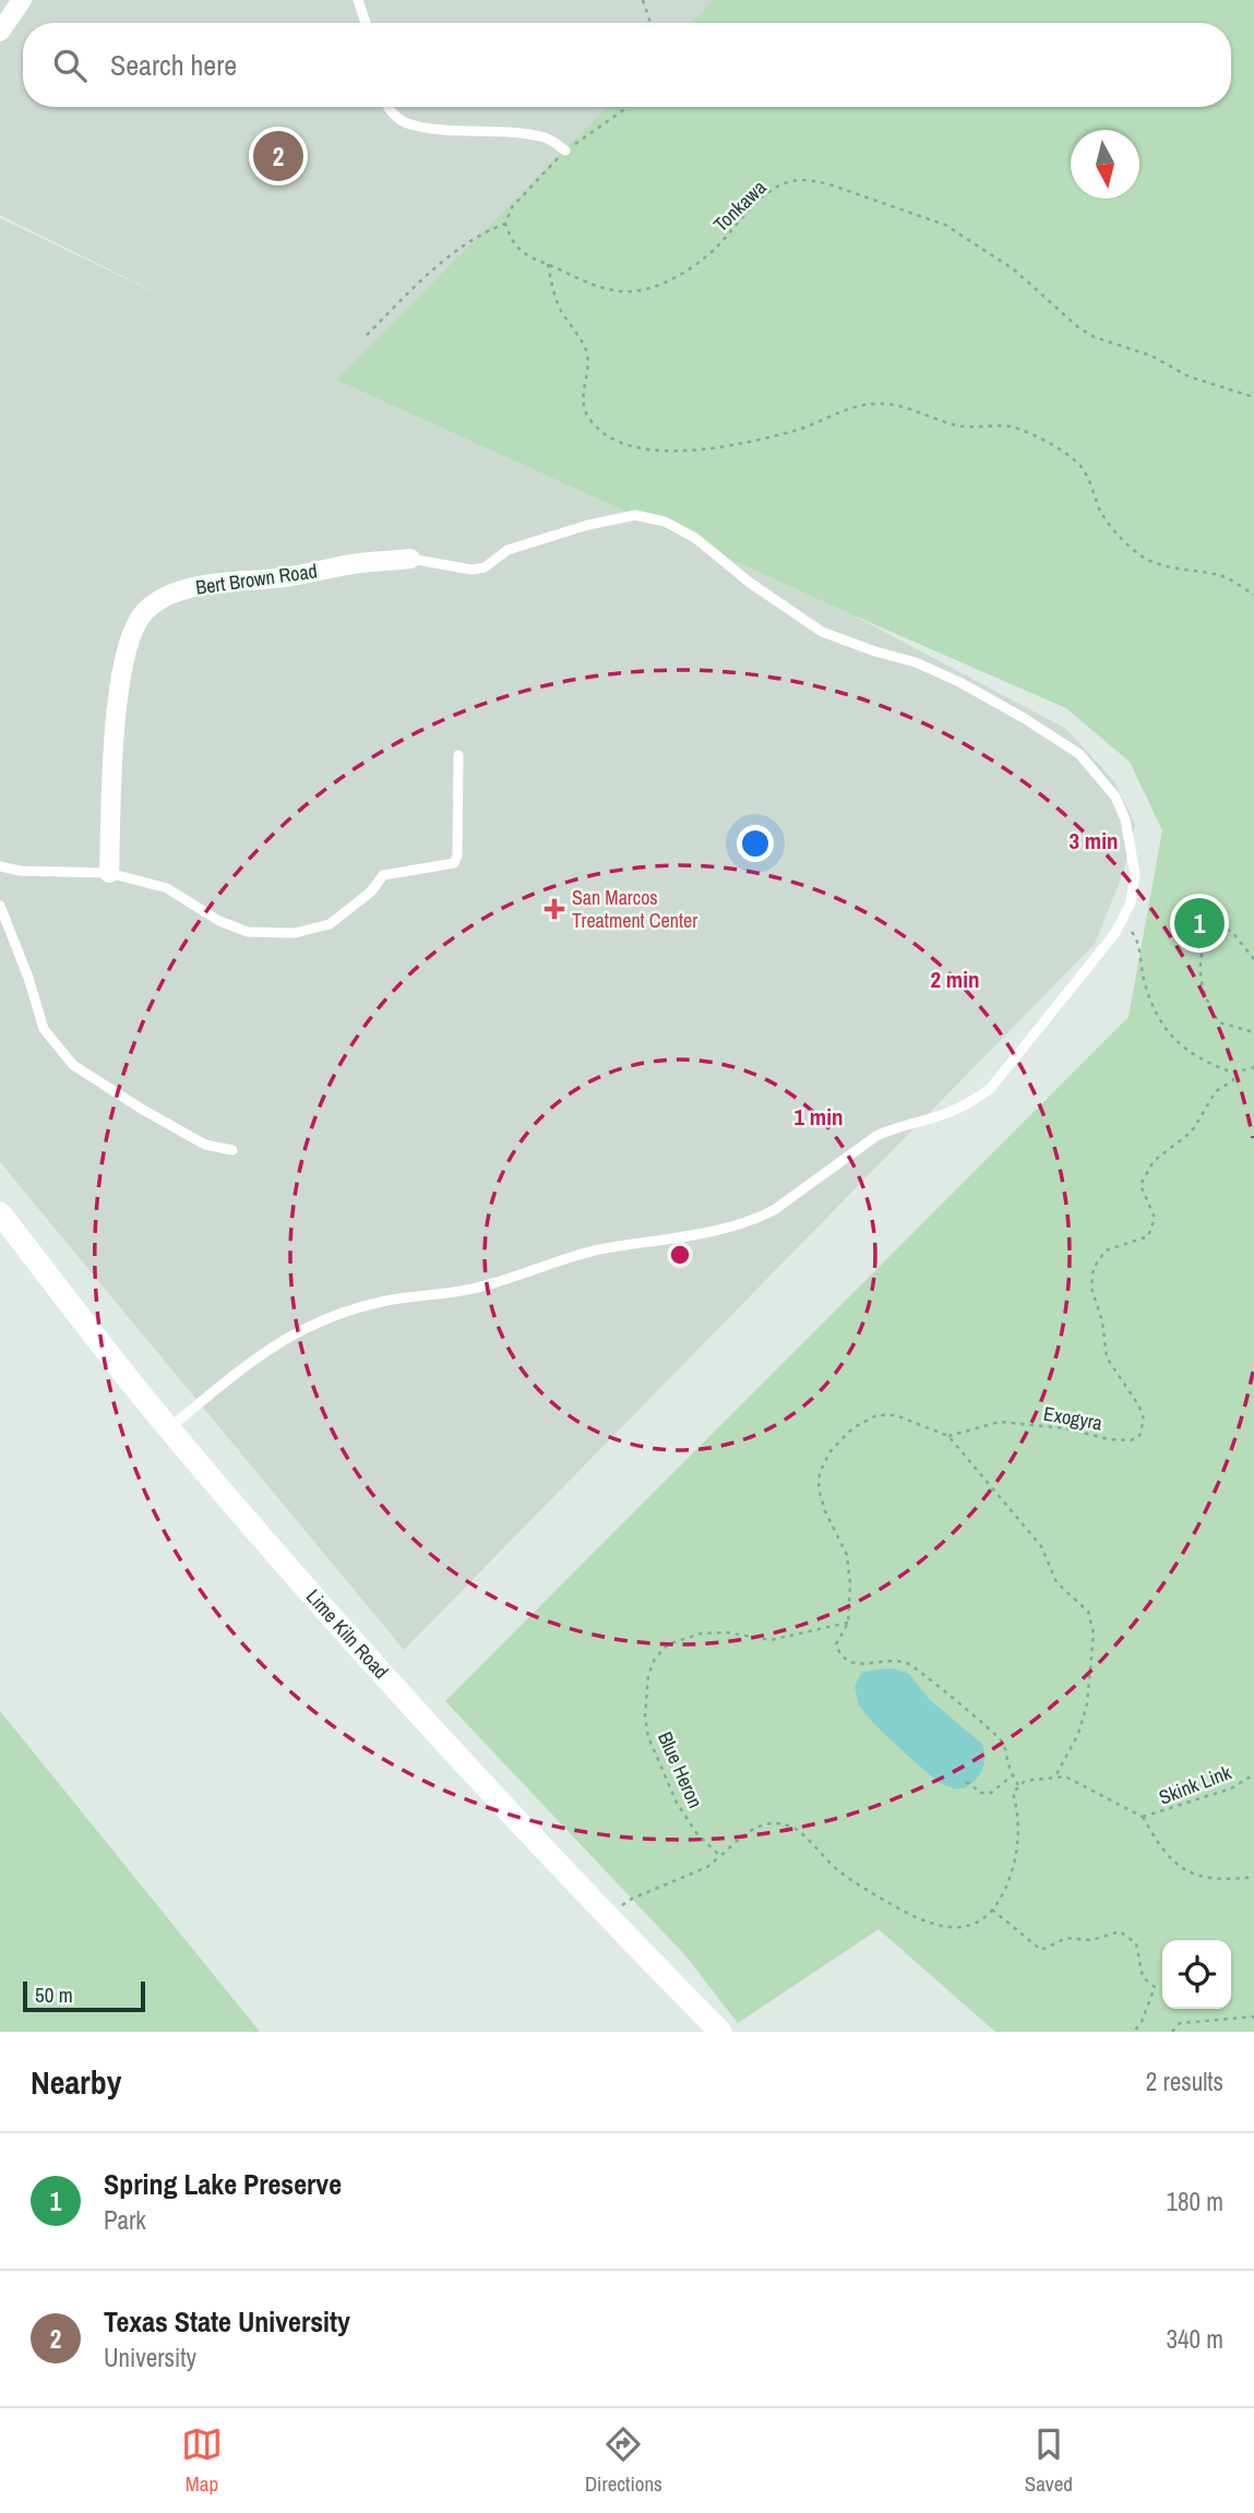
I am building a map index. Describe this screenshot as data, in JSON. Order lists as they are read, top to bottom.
{
  "streets": {
    "street": ["Bert Brown Road", "Lime Kiln Road"],
    "path": [
      "Tonkawa",
      "Exogyra",
      "Blue Heron",
      "Skink Link"
    ]
  },
  "places": {
    "health": ["San Marcos Treatment Center"]
  },
  "scale_bar": "50 m",
  "north": "bottom",
  "page": {
    "search": "Search here",
    "pins": ["2", "1"],
    "scale": "50 m",
    "heading": ["Nearby", "2 results"],
    "list": [
      {
        "mark": "1",
        "name": "Spring Lake Preserve",
        "note": "Park",
        "value": "180 m"
      },
      {
        "mark": "2",
        "name": "Texas State University",
        "note": "University",
        "value": "340 m"
      }
    ],
    "nav": ["Map", "Directions", "Saved"]
  },
  "rings": ["3 min", "2 min", "1 min"]
}
